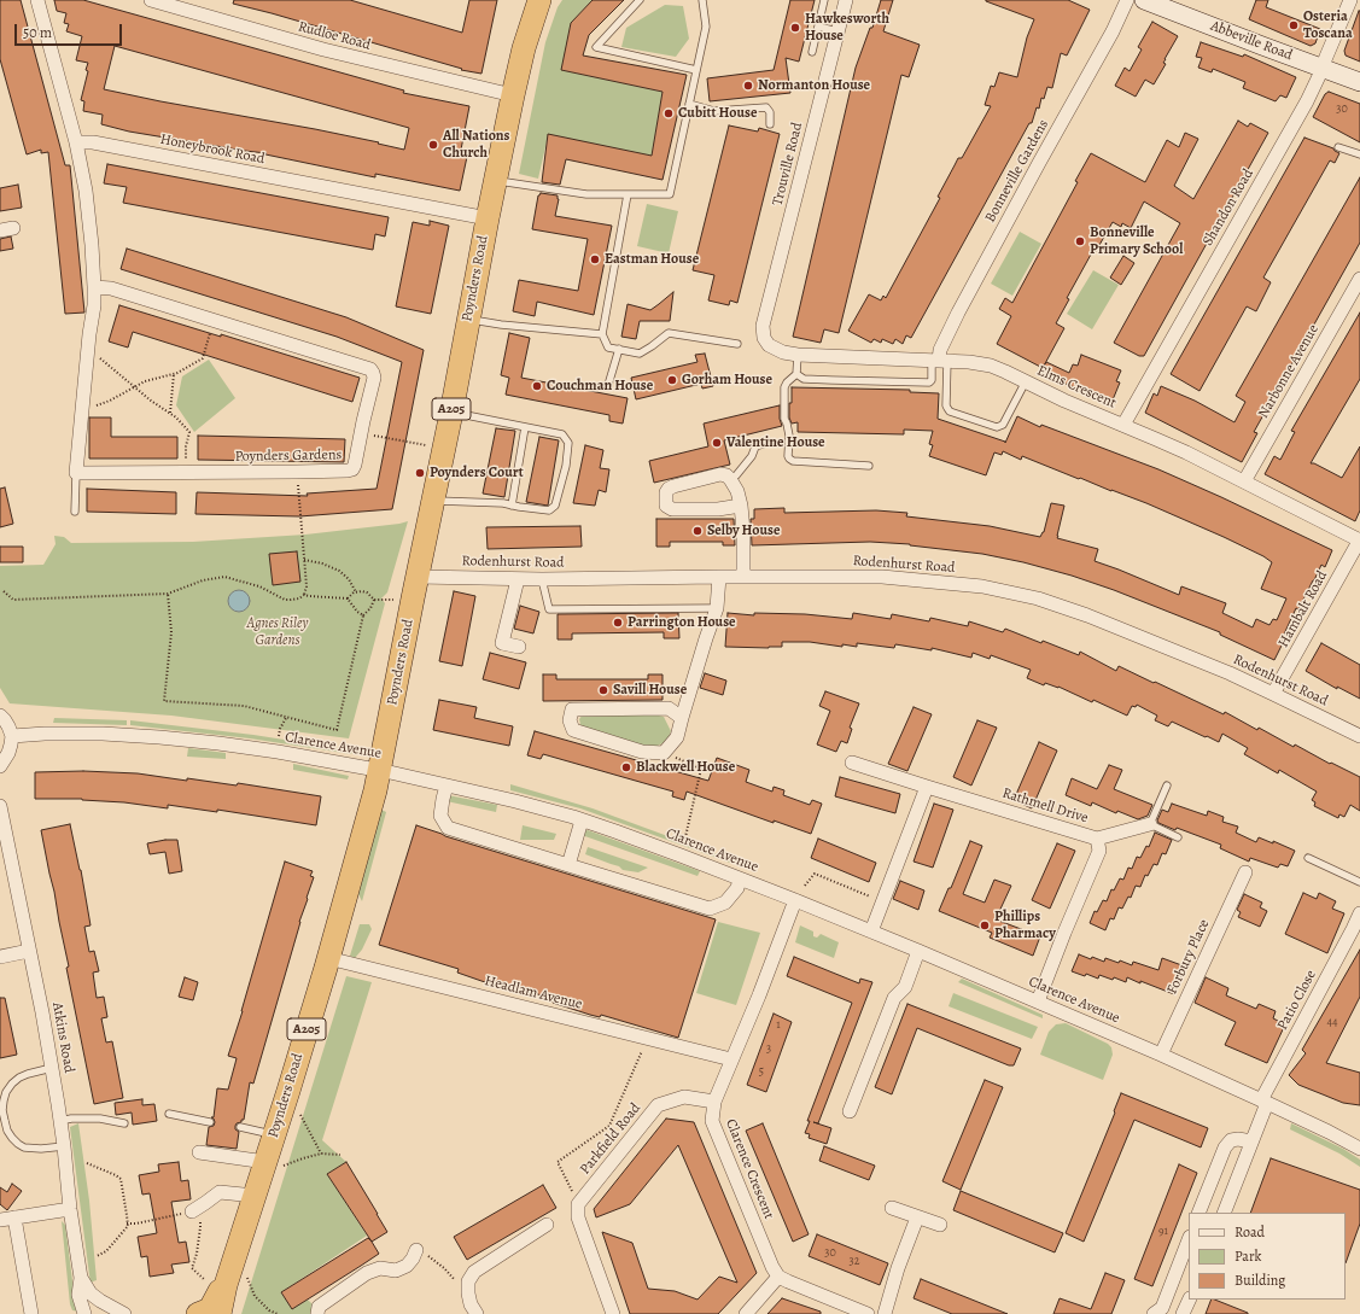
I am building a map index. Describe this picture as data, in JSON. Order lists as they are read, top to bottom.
{
  "streets": {
    "highway": ["Poynders Road", "A205"],
    "street": [
      "Rudloe Road",
      "Abbeville Road",
      "Honeybrook Road",
      "Trouville Road",
      "Bonneville Gardens",
      "Shandon Road",
      "Narbonne Avenue",
      "Elms Crescent",
      "Poynders Gardens",
      "Rodenhurst Road",
      "Hambalt Road",
      "Clarence Avenue",
      "Rathmell Drive",
      "Forbury Place",
      "Headlam Avenue",
      "Patio Close",
      "Atkins Road",
      "Parkfield Road",
      "Clarence Crescent"
    ]
  },
  "crossings": [
    ["Rudloe Road", "Poynders Road"],
    ["Abbeville Road", "Shandon Road"],
    ["Honeybrook Road", "Poynders Road"],
    ["Trouville Road", "Elms Crescent"],
    ["Bonneville Gardens", "Elms Crescent"],
    ["Shandon Road", "Elms Crescent"],
    ["Poynders Road", "A205"],
    ["Poynders Road", "Rodenhurst Road"],
    ["Poynders Road", "Clarence Avenue"],
    ["Poynders Road", "Headlam Avenue"],
    ["Narbonne Avenue", "Elms Crescent"],
    ["Elms Crescent", "Hambalt Road"],
    ["Rodenhurst Road", "Hambalt Road"],
    ["Clarence Avenue", "Rathmell Drive"],
    ["Clarence Avenue", "Forbury Place"],
    ["Clarence Avenue", "Patio Close"],
    ["Clarence Avenue", "Clarence Crescent"],
    ["Headlam Avenue", "Clarence Crescent"],
    ["Parkfield Road", "Clarence Crescent"]
  ],
  "parks": ["Agnes Riley Gardens"],
  "places": [
    "Osteria Toscana",
    "Hawkesworth House",
    "Normanton House",
    "Cubitt House",
    "All Nations Church",
    "Bonneville Primary School",
    "Eastman House",
    "Gorham House",
    "Couchman House",
    "Valentine House",
    "Poynders Court",
    "Selby House",
    "Parrington House",
    "Savill House",
    "Blackwell House",
    "Phillips Pharmacy"
  ],
  "house_numbers": [
    "30",
    "44",
    "1",
    "3",
    "5",
    "91",
    "30",
    "32"
  ],
  "legend": ["Road", "Park", "Building"],
  "scale_bar": "50 m"
}
